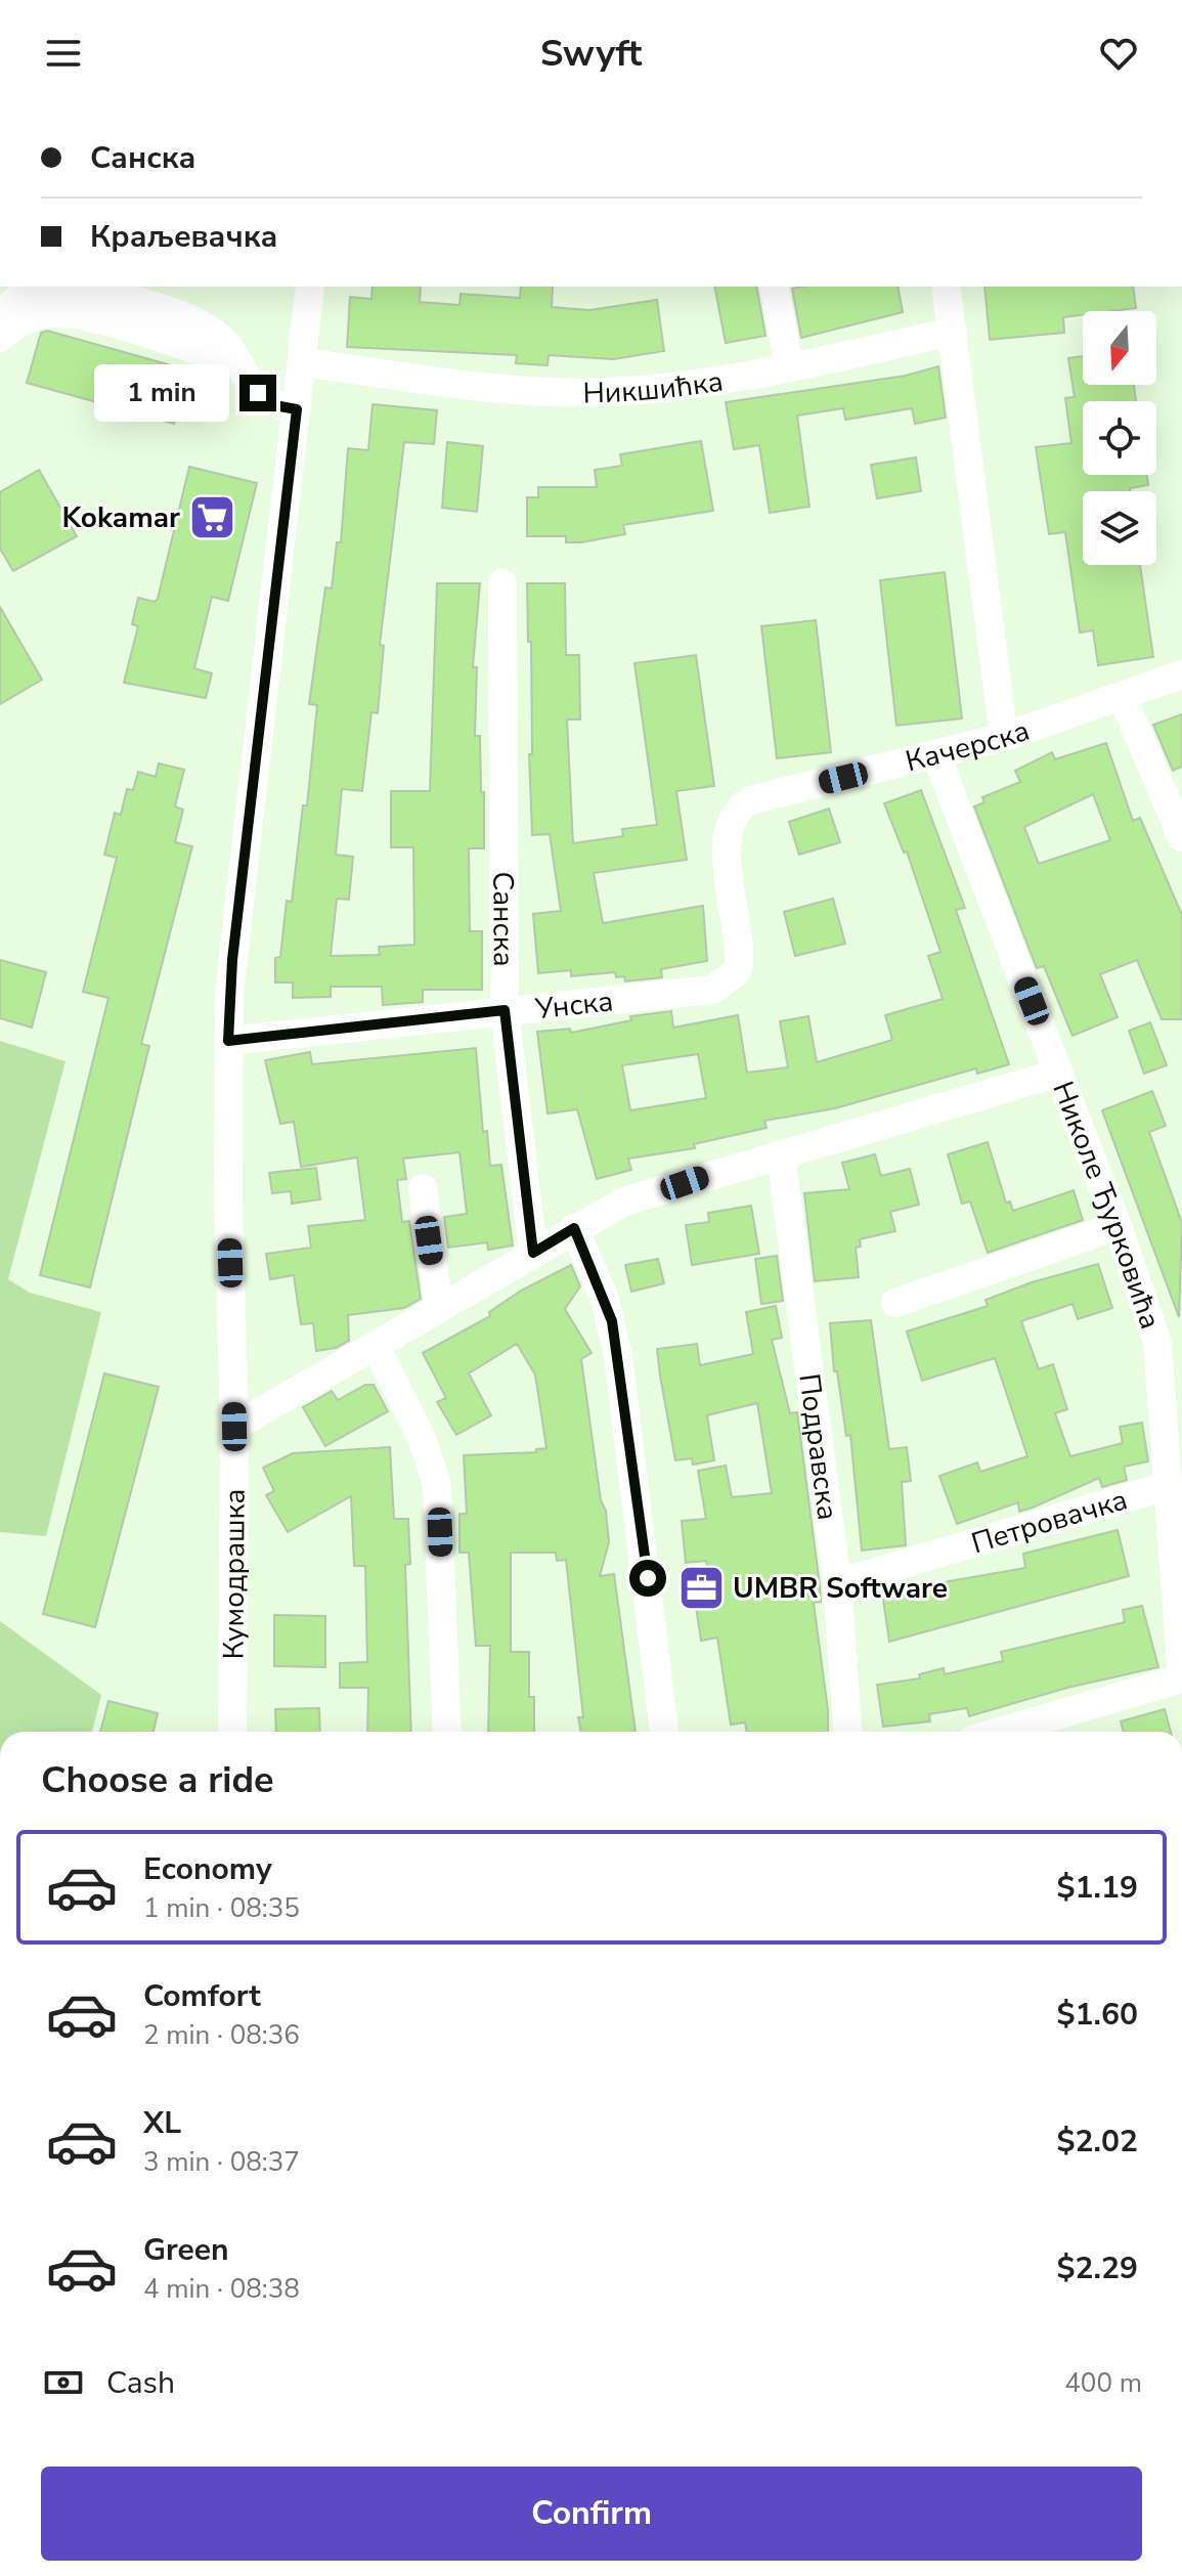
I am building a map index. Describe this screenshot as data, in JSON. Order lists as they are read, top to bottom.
{
  "streets": {
    "street": [
      "Никшићка",
      "Качерска",
      "Санска",
      "Унска",
      "Николе Ђурковића",
      "Подравска",
      "Петровачка",
      "Кумодрашка"
    ]
  },
  "crossings": [
    ["Никшићка", "Кумодрашка"],
    ["Качерска", "Унска"],
    ["Качерска", "Николе Ђурковића"],
    ["Санска", "Унска"],
    ["Унска", "Кумодрашка"],
    ["Николе Ђурковића", "Петровачка"],
    ["Подравска", "Петровачка"]
  ],
  "places": {
    "supermarket": ["Kokamar"],
    "office": ["UMBR Software"]
  },
  "north": "bottom",
  "page": {
    "header": "Swyft",
    "banner": ["Санска", "Краљевачка"],
    "bubble": "1 min",
    "heading": "Choose a ride",
    "list": [
      {
        "name": "Economy",
        "note": "1 min · 08:35",
        "value": "$1.19"
      },
      {
        "name": "Comfort",
        "note": "2 min · 08:36",
        "value": "$1.60"
      },
      {
        "name": "XL",
        "note": "3 min · 08:37",
        "value": "$2.02"
      },
      {
        "name": "Green",
        "note": "4 min · 08:38",
        "value": "$2.29"
      }
    ],
    "pay": ["Cash", "400 m"],
    "buttons": "Confirm"
  }
}
